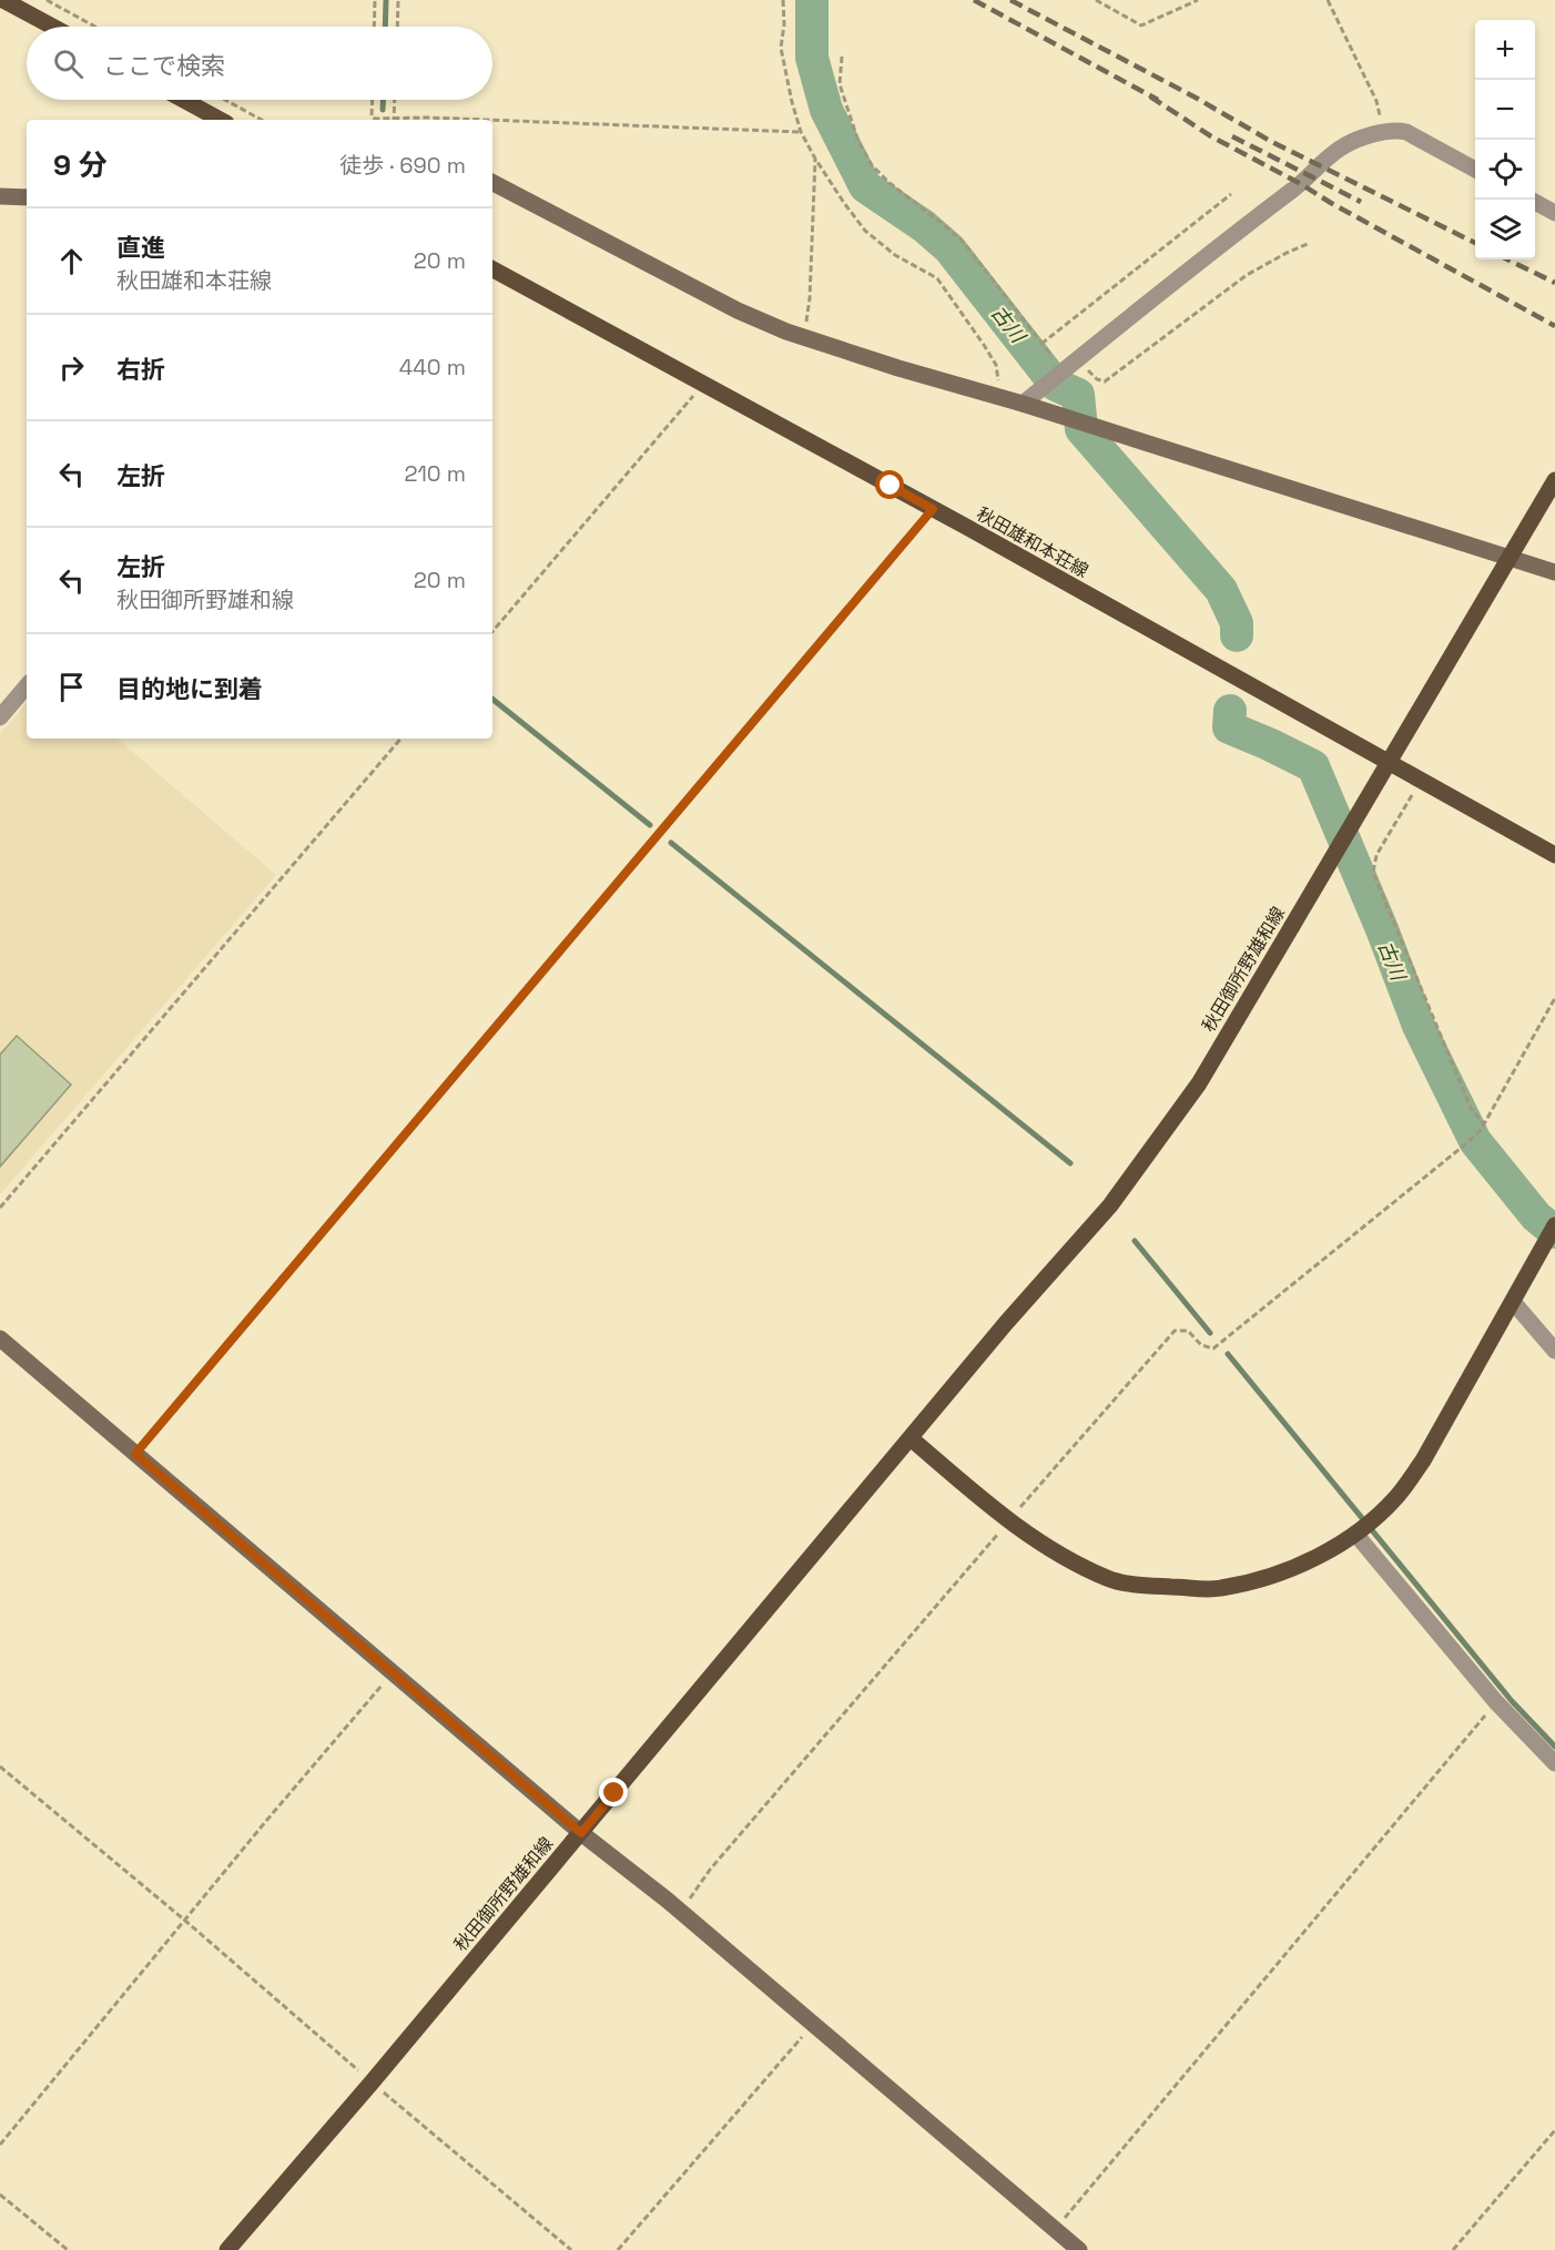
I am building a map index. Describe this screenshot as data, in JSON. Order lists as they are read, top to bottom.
{
  "streets": {
    "main road": ["秋田雄和本荘線", "秋田御所野雄和線"]
  },
  "water": ["古川"],
  "page": {
    "map_buttons": ["+", "−"],
    "search": "ここで検索",
    "heading": ["9 分", "徒歩 · 690 m"],
    "list": [
      ["直進", "秋田雄和本荘線", "20 m"],
      ["右折", "440 m"],
      ["左折", "210 m"],
      ["左折", "秋田御所野雄和線", "20 m"],
      "目的地に到着"
    ]
  }
}
